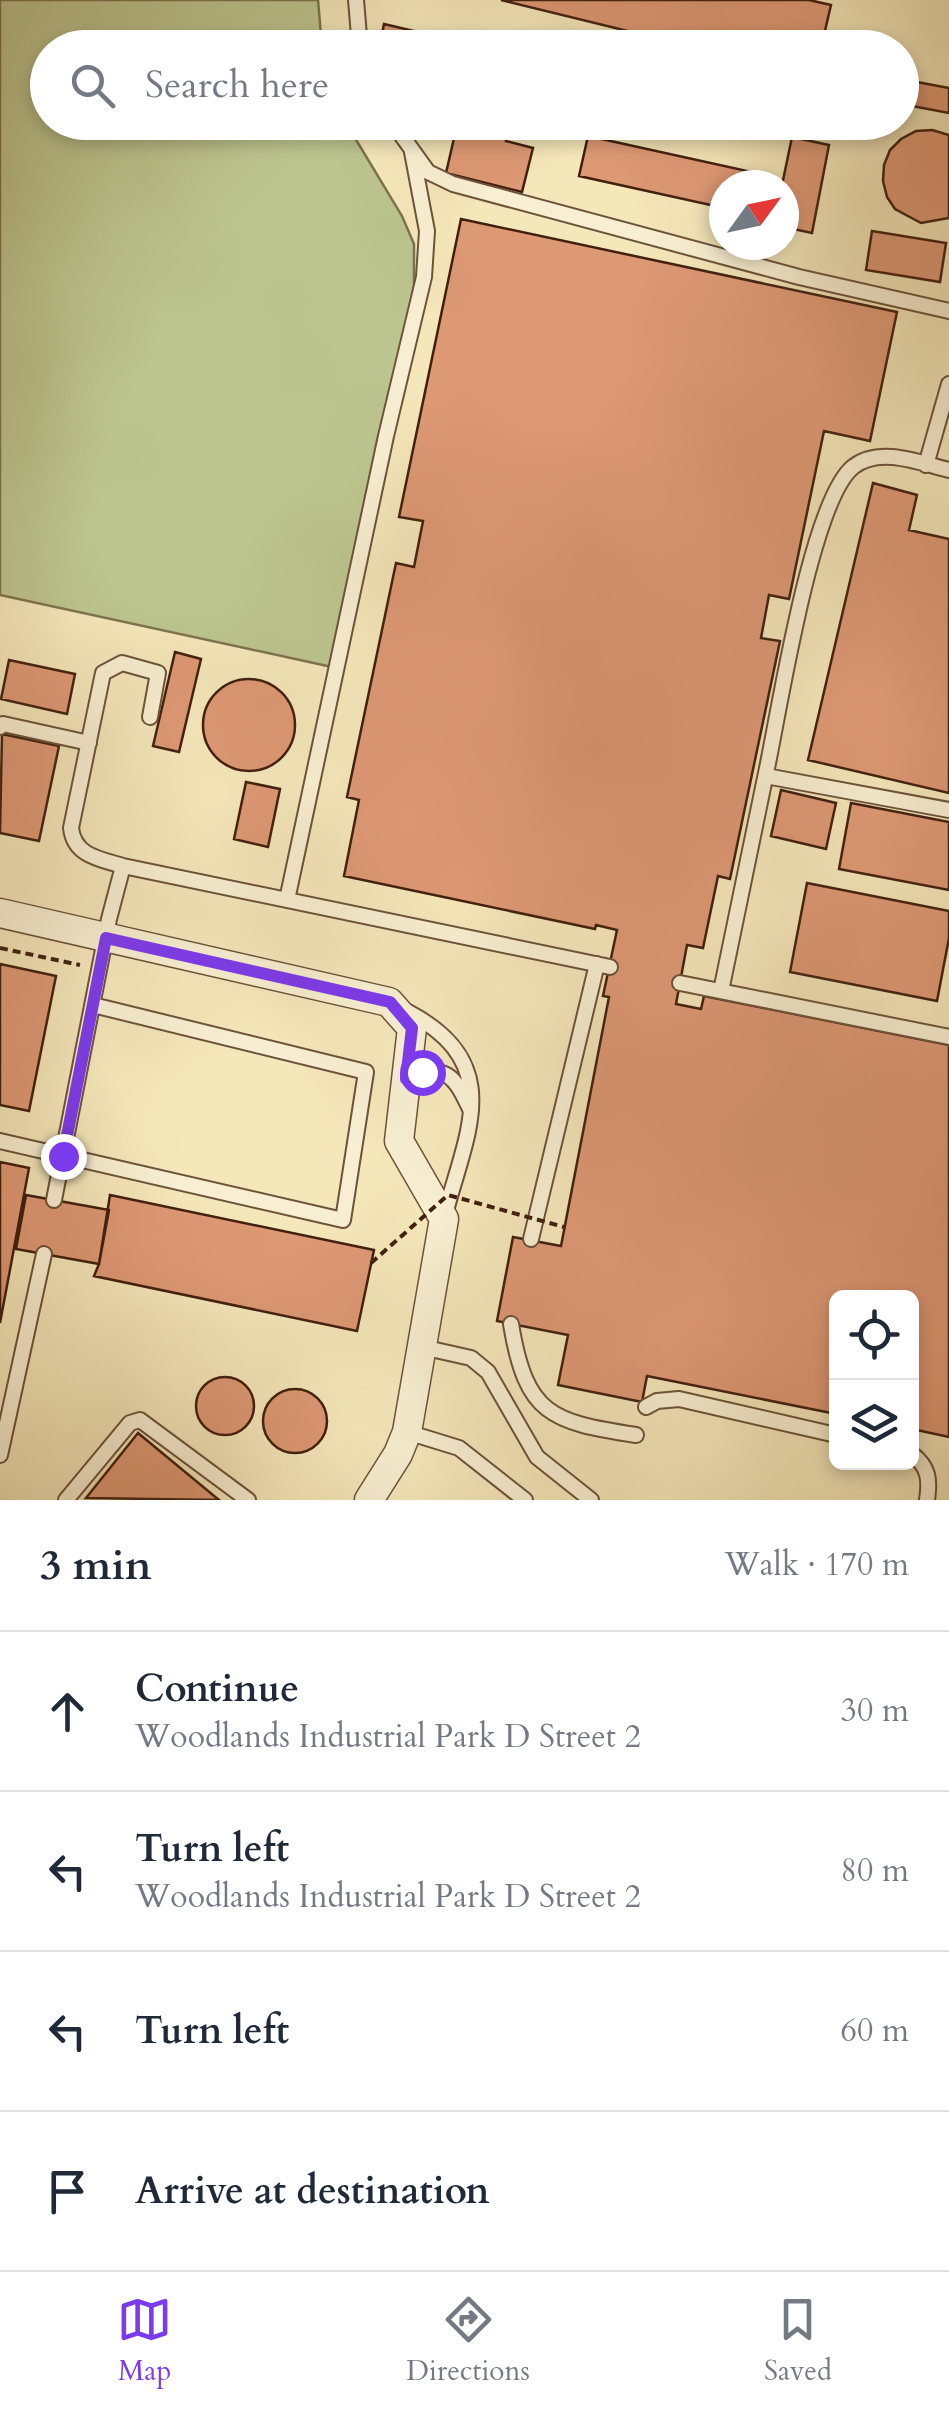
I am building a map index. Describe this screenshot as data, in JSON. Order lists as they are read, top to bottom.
{
  "north": "top right",
  "page": {
    "search": "Search here",
    "heading": ["3 min", "Walk · 170 m"],
    "list": [
      ["Continue", "Woodlands Industrial Park D Street 2", "30 m"],
      ["Turn left", "Woodlands Industrial Park D Street 2", "80 m"],
      ["Turn left", "60 m"],
      "Arrive at destination"
    ],
    "nav": ["Map", "Directions", "Saved"]
  }
}
